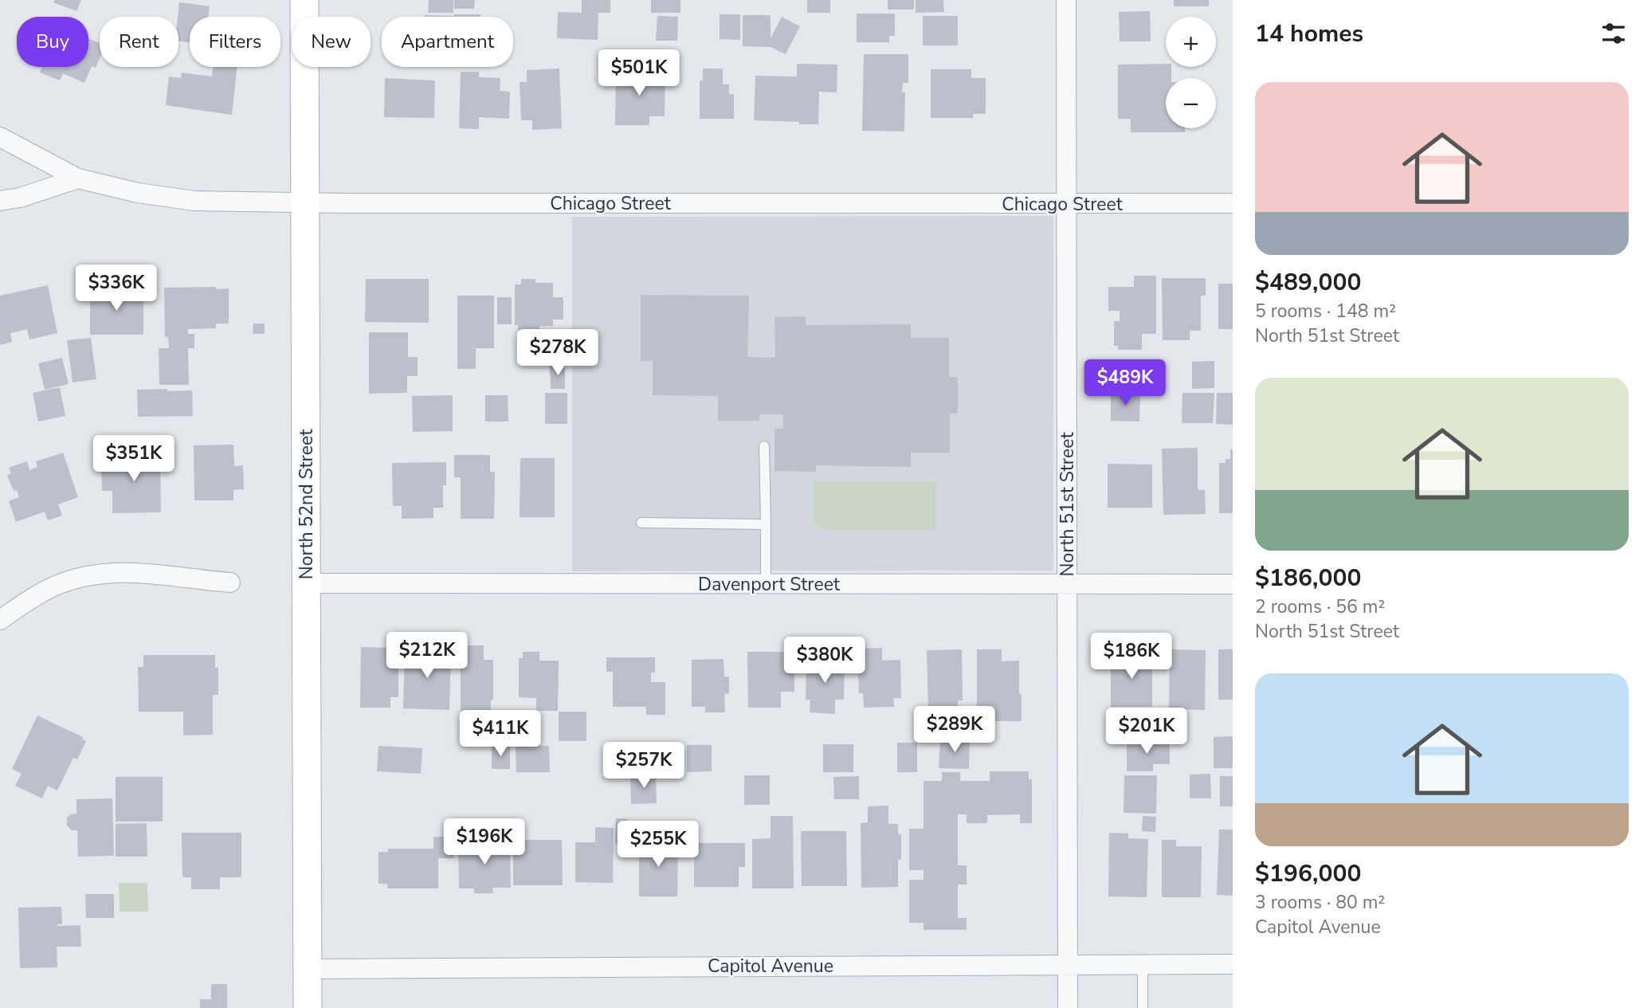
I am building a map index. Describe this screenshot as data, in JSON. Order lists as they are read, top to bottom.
{
  "streets": {
    "street": [
      "Chicago Street",
      "North 52nd Street",
      "North 51st Street",
      "Davenport Street",
      "Capitol Avenue"
    ]
  },
  "crossings": [
    ["Chicago Street", "North 52nd Street"],
    ["Chicago Street", "North 51st Street"],
    ["North 52nd Street", "Davenport Street"],
    ["North 52nd Street", "Capitol Avenue"],
    ["North 51st Street", "Davenport Street"],
    ["North 51st Street", "Capitol Avenue"]
  ],
  "page": {
    "heading": "14 homes",
    "map_buttons": ["+", "−"],
    "chip": [
      "Buy",
      "Rent",
      "Filters",
      "New",
      "Apartment"
    ],
    "price": [
      "$501K",
      "$336K",
      "$278K",
      "$489K",
      "$351K",
      "$212K",
      "$186K",
      "$380K",
      "$289K",
      "$201K",
      "$411K",
      "$257K",
      "$196K",
      "$255K"
    ],
    "list": [
      {
        "name": "$489,000",
        "note": "5 rooms · 148 m² · North 51st Street"
      },
      {
        "name": "$186,000",
        "note": "2 rooms · 56 m² · North 51st Street"
      },
      {
        "name": "$196,000",
        "note": "3 rooms · 80 m² · Capitol Avenue"
      }
    ]
  }
}
